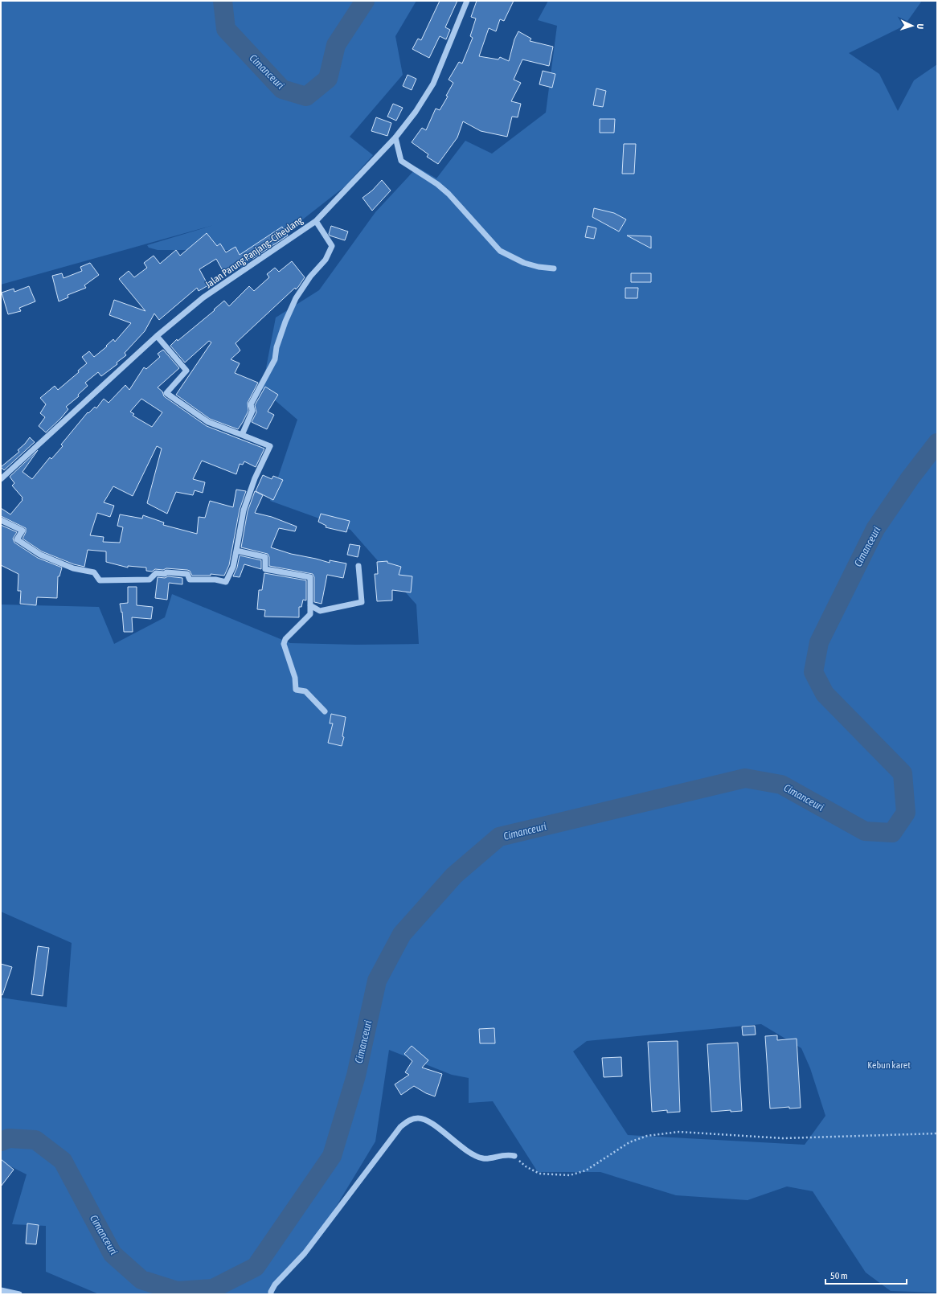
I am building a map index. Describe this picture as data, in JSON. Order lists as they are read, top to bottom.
{
  "streets": {
    "street": ["Jalan Parung Panjang–Ciheulang"]
  },
  "water": ["Cimanceuri"],
  "parks": ["Kebun karet"],
  "scale_bar": "50 m",
  "north": "right"
}
